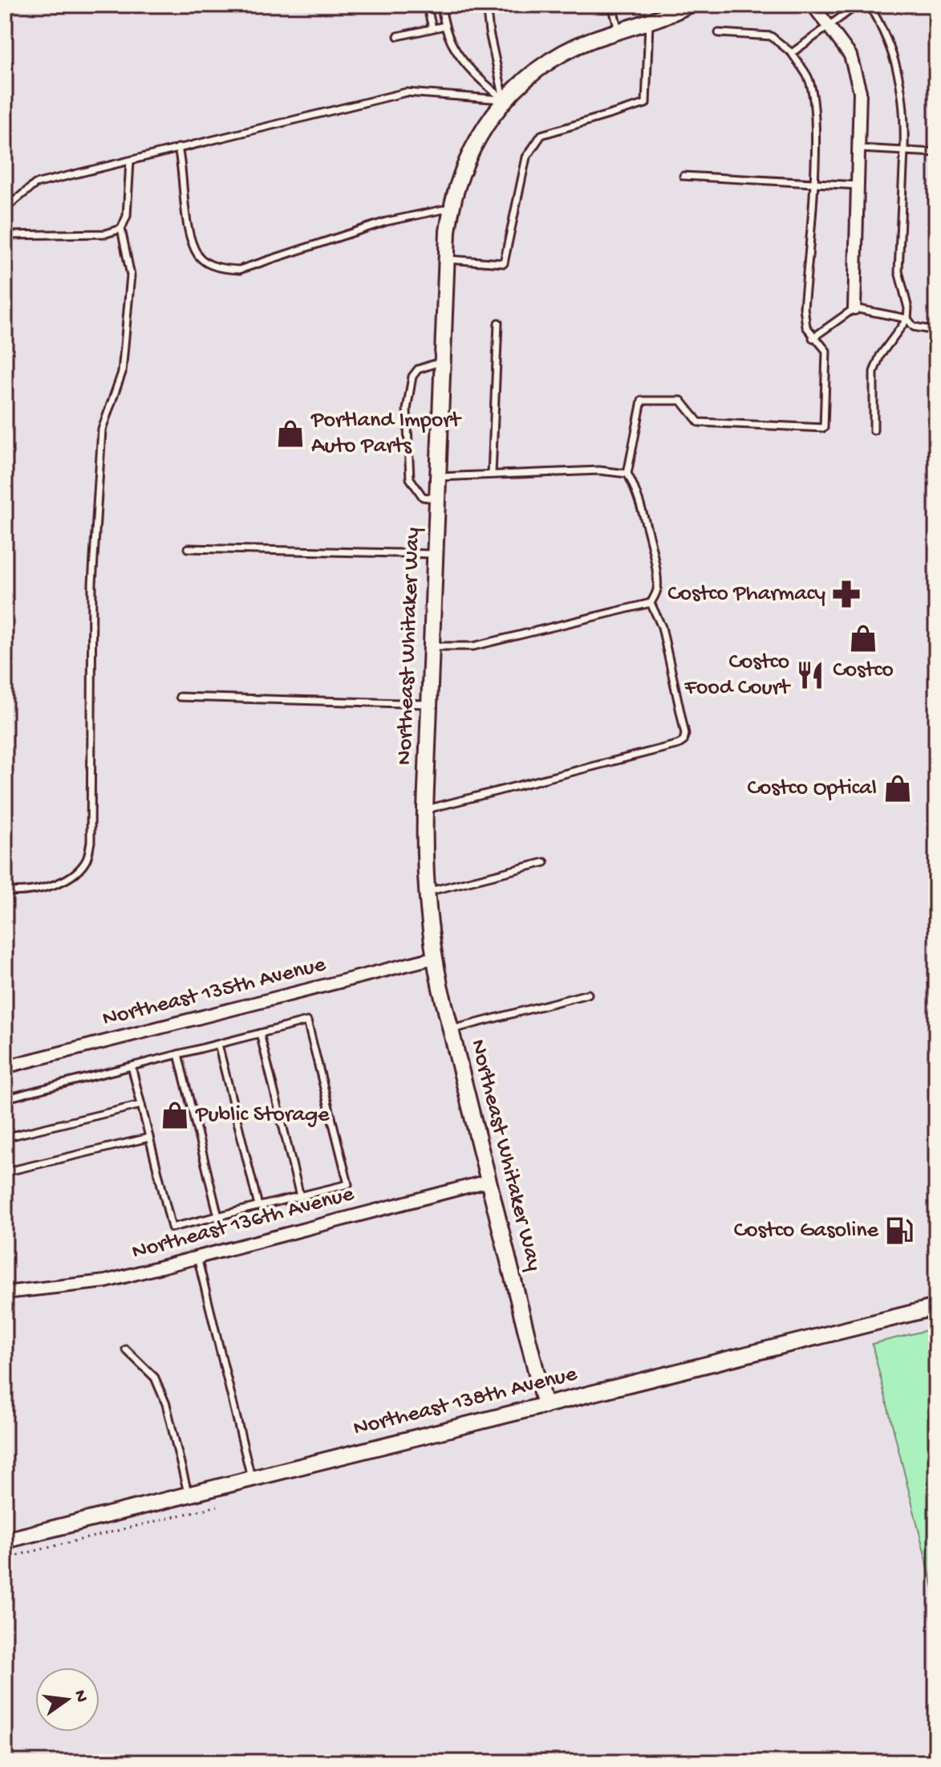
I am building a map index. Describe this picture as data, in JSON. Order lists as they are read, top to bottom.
{
  "streets": {
    "street": [
      "Northeast Whitaker Way",
      "Northeast 135th Avenue",
      "Northeast 136th Avenue",
      "Northeast 138th Avenue"
    ]
  },
  "crossings": [
    ["Northeast Whitaker Way", "Northeast 135th Avenue"],
    ["Northeast Whitaker Way", "Northeast 136th Avenue"],
    ["Northeast Whitaker Way", "Northeast 138th Avenue"]
  ],
  "places": {
    "shop": [
      "Portland Import Auto Parts",
      "Costco",
      "Costco Optical",
      "Public Storage"
    ],
    "pharmacy": ["Costco Pharmacy"],
    "restaurant": ["Costco Food Court"],
    "fuel station": ["Costco Gasoline"]
  },
  "north": "right"
}
